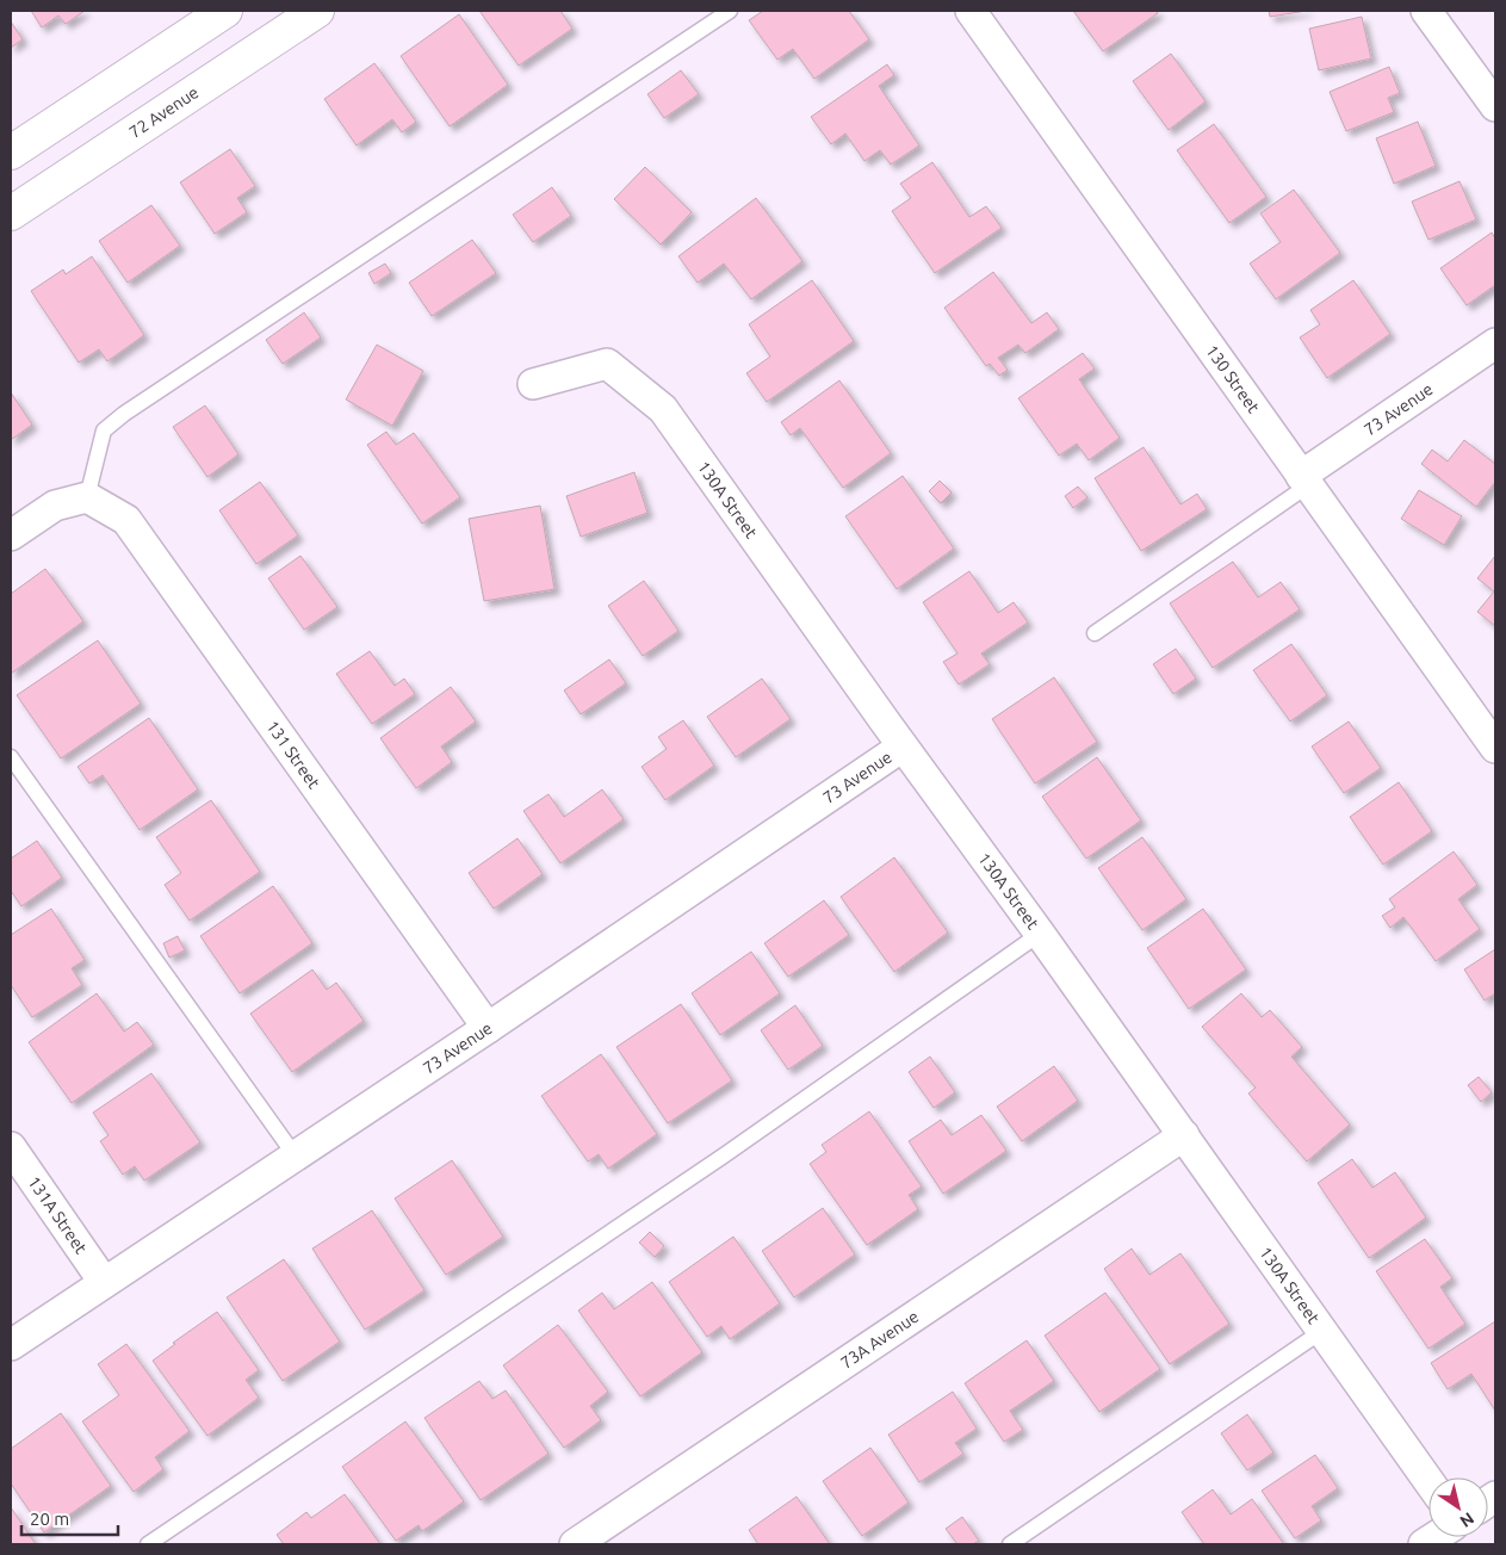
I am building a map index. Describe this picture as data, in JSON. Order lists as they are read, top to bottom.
{
  "streets": {
    "main road": ["72 Avenue"],
    "street": [
      "130 Street",
      "73 Avenue",
      "130A Street",
      "131 Street",
      "131A Street",
      "73A Avenue"
    ]
  },
  "crossings": [
    ["130 Street", "73 Avenue"],
    ["73 Avenue", "130A Street"],
    ["73 Avenue", "131 Street"],
    ["73 Avenue", "131A Street"],
    ["130A Street", "73A Avenue"]
  ],
  "scale_bar": "20 m",
  "north": "bottom right"
}
